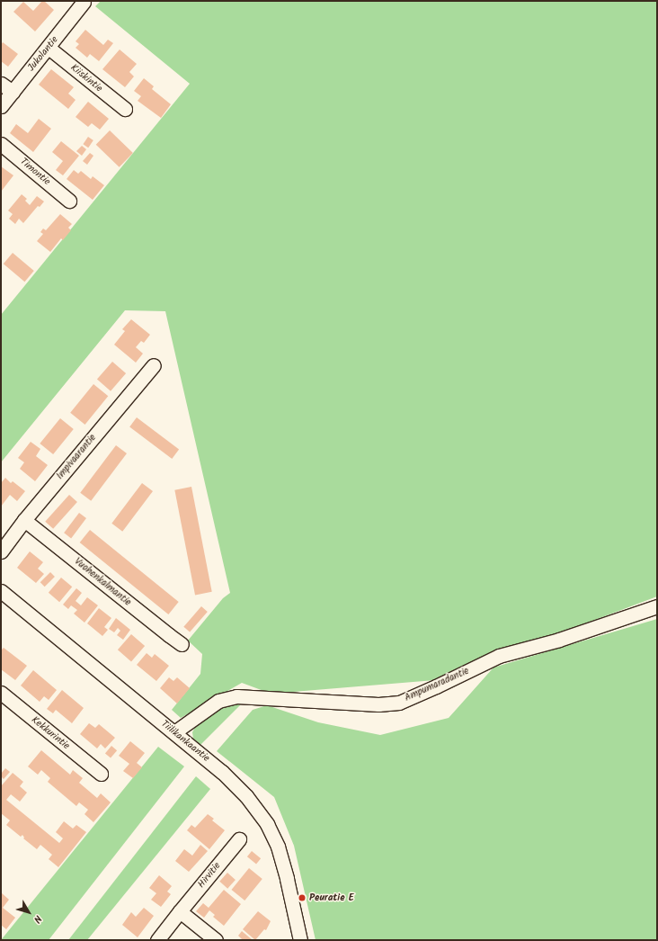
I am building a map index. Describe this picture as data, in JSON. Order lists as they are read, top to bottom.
{
  "streets": {
    "street": [
      "Jukolantie",
      "Kiiskintie",
      "Timontie",
      "Impivaarantie",
      "Vuohenkalmantie",
      "Ampumaradantie",
      "Kekkurintie",
      "Tiilikankaantie",
      "Hirvitie"
    ]
  },
  "crossings": [
    ["Jukolantie", "Kiiskintie"],
    ["Impivaarantie", "Vuohenkalmantie"],
    ["Ampumaradantie", "Tiilikankaantie"]
  ],
  "places": ["Peuratie E"],
  "north": "bottom right"
}
